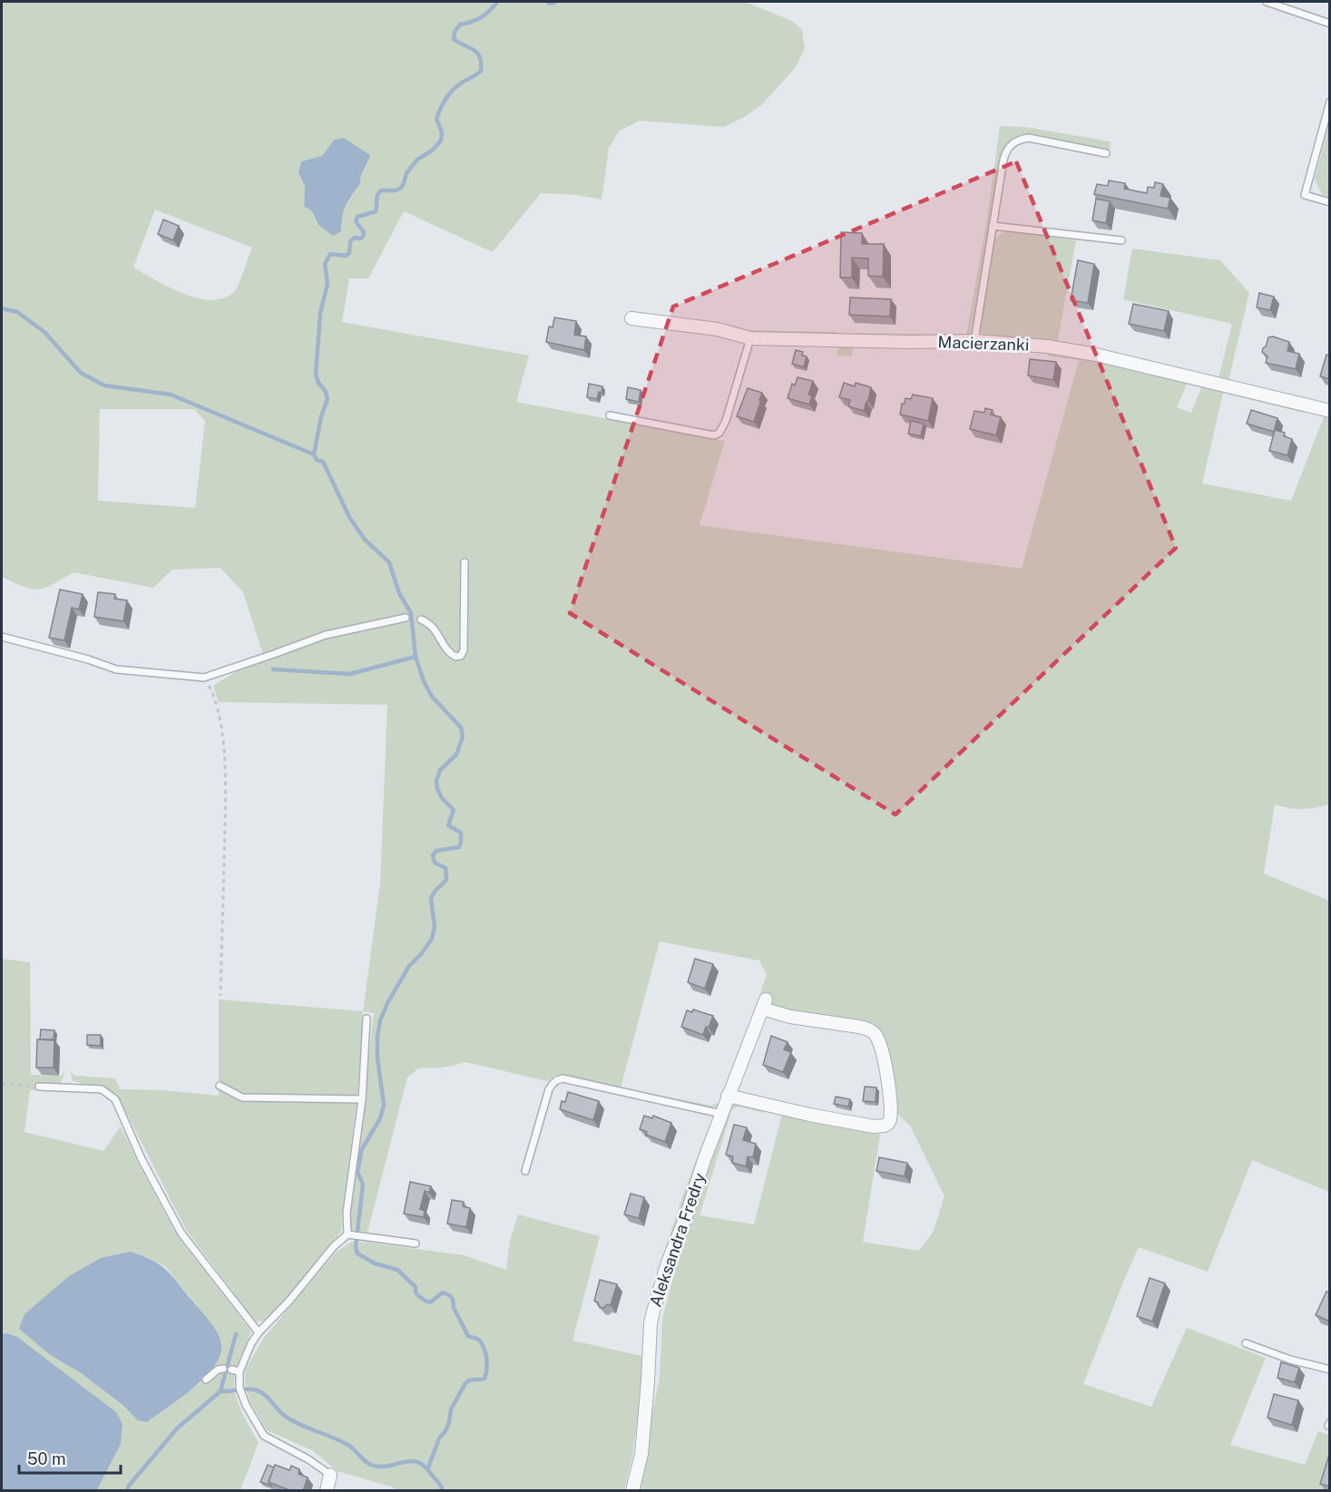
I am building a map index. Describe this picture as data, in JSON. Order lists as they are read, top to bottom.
{
  "streets": {
    "street": ["Macierzanki", "Aleksandra Fredry"]
  },
  "scale_bar": "50 m"
}
